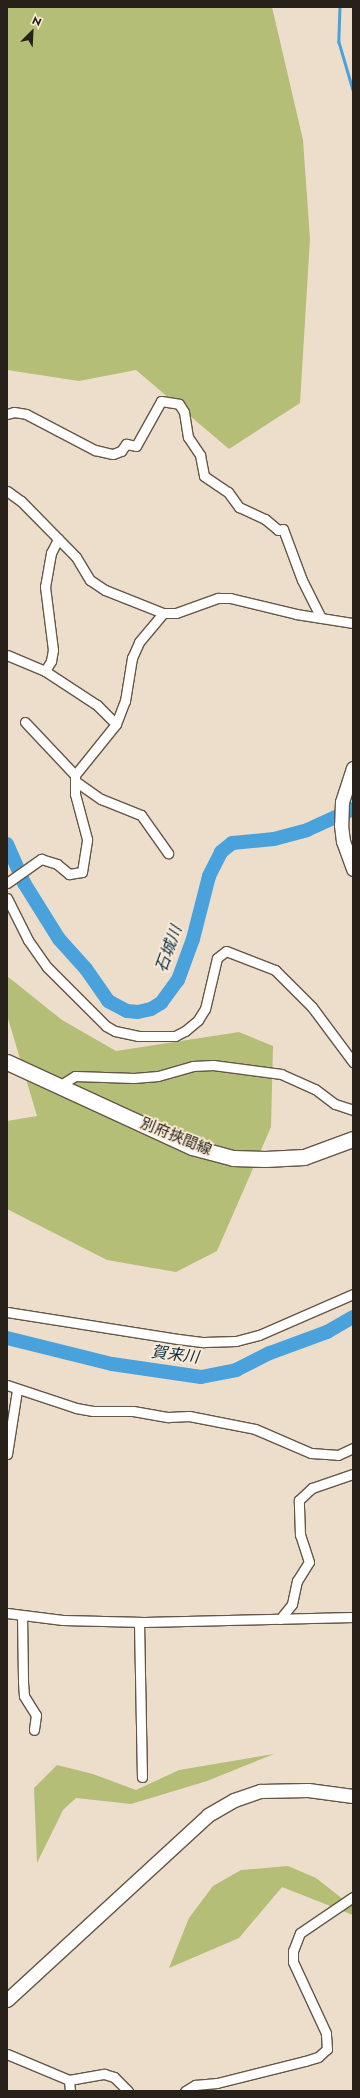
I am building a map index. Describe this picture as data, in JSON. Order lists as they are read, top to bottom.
{
  "streets": {
    "main road": ["別府挾間線"]
  },
  "water": ["石城川", "賀来川"],
  "north": "top right"
}
